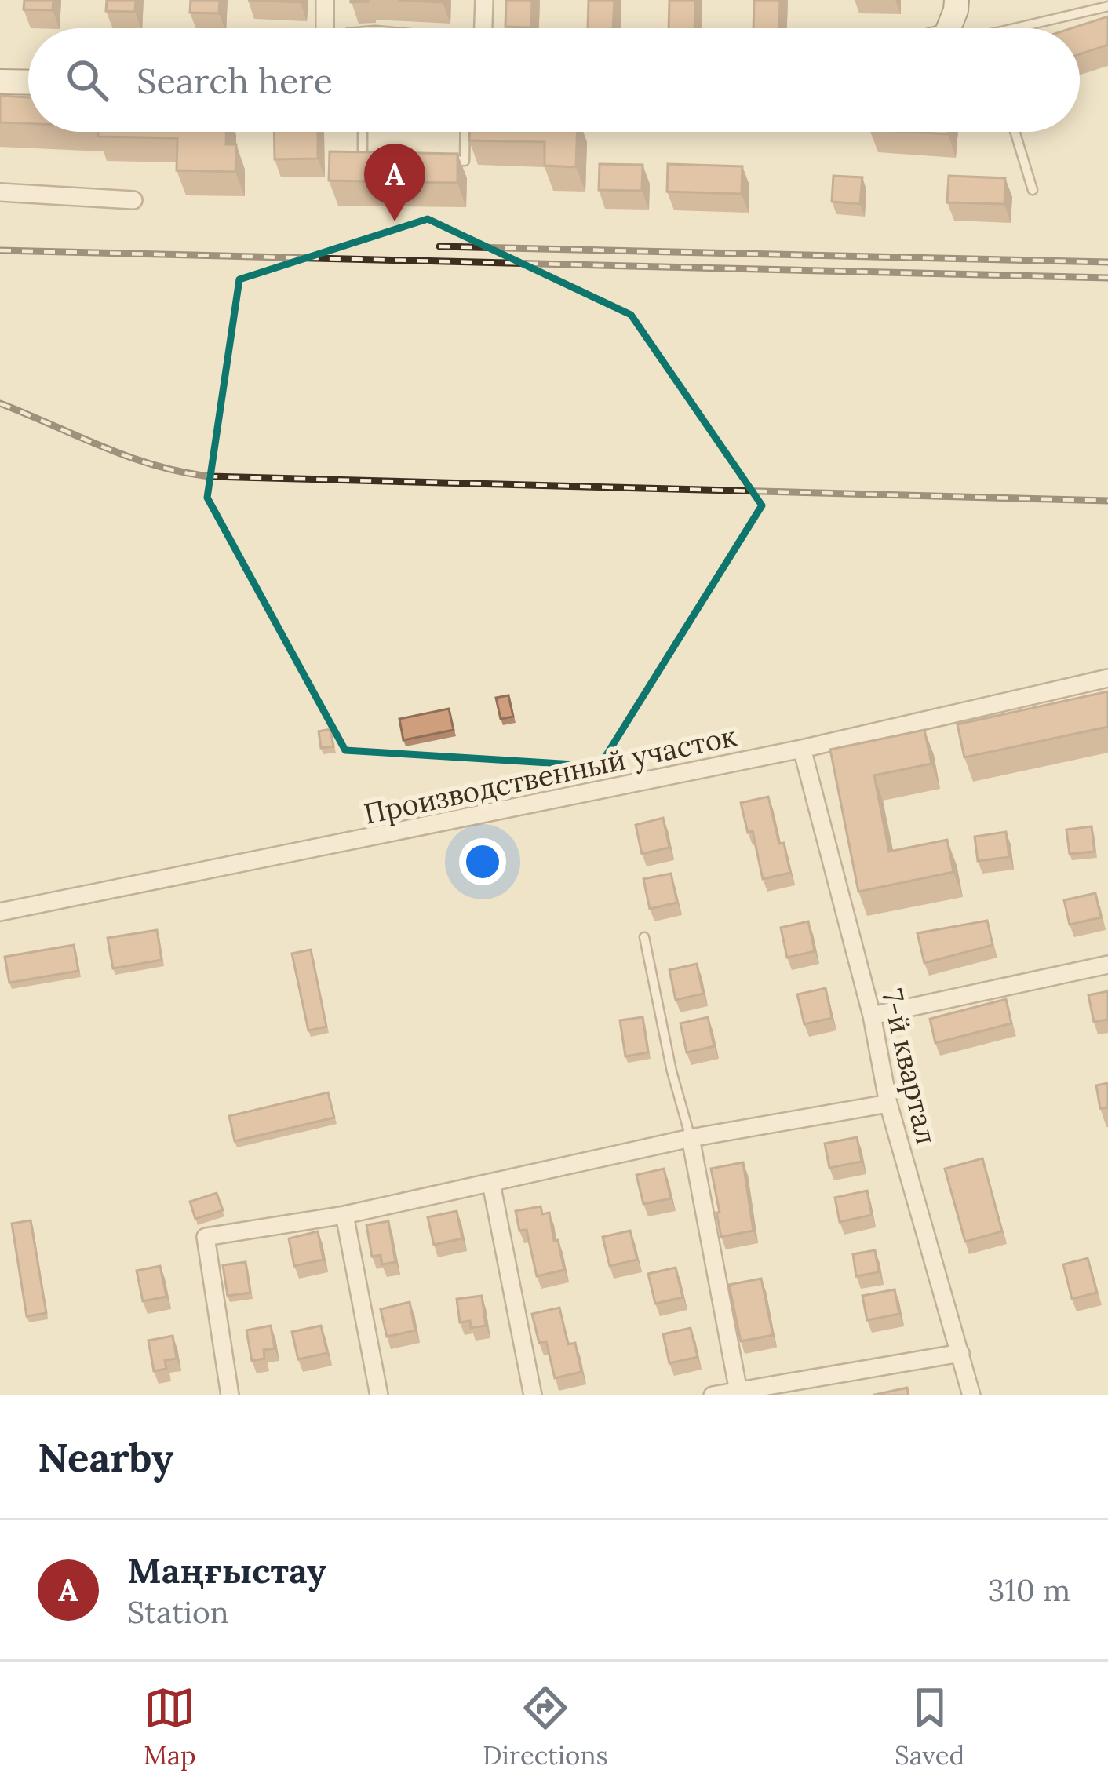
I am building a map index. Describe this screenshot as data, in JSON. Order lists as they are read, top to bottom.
{
  "streets": {
    "street": ["Производственный участок", "7-й квартал"]
  },
  "crossings": [
    ["Производственный участок", "7-й квартал"]
  ],
  "page": {
    "search": "Search here",
    "pins": "A",
    "heading": "Nearby",
    "list": [
      {
        "mark": "A",
        "name": "Маңғыстау",
        "note": "Station",
        "value": "310 m"
      }
    ],
    "nav": ["Map", "Directions", "Saved"]
  }
}
